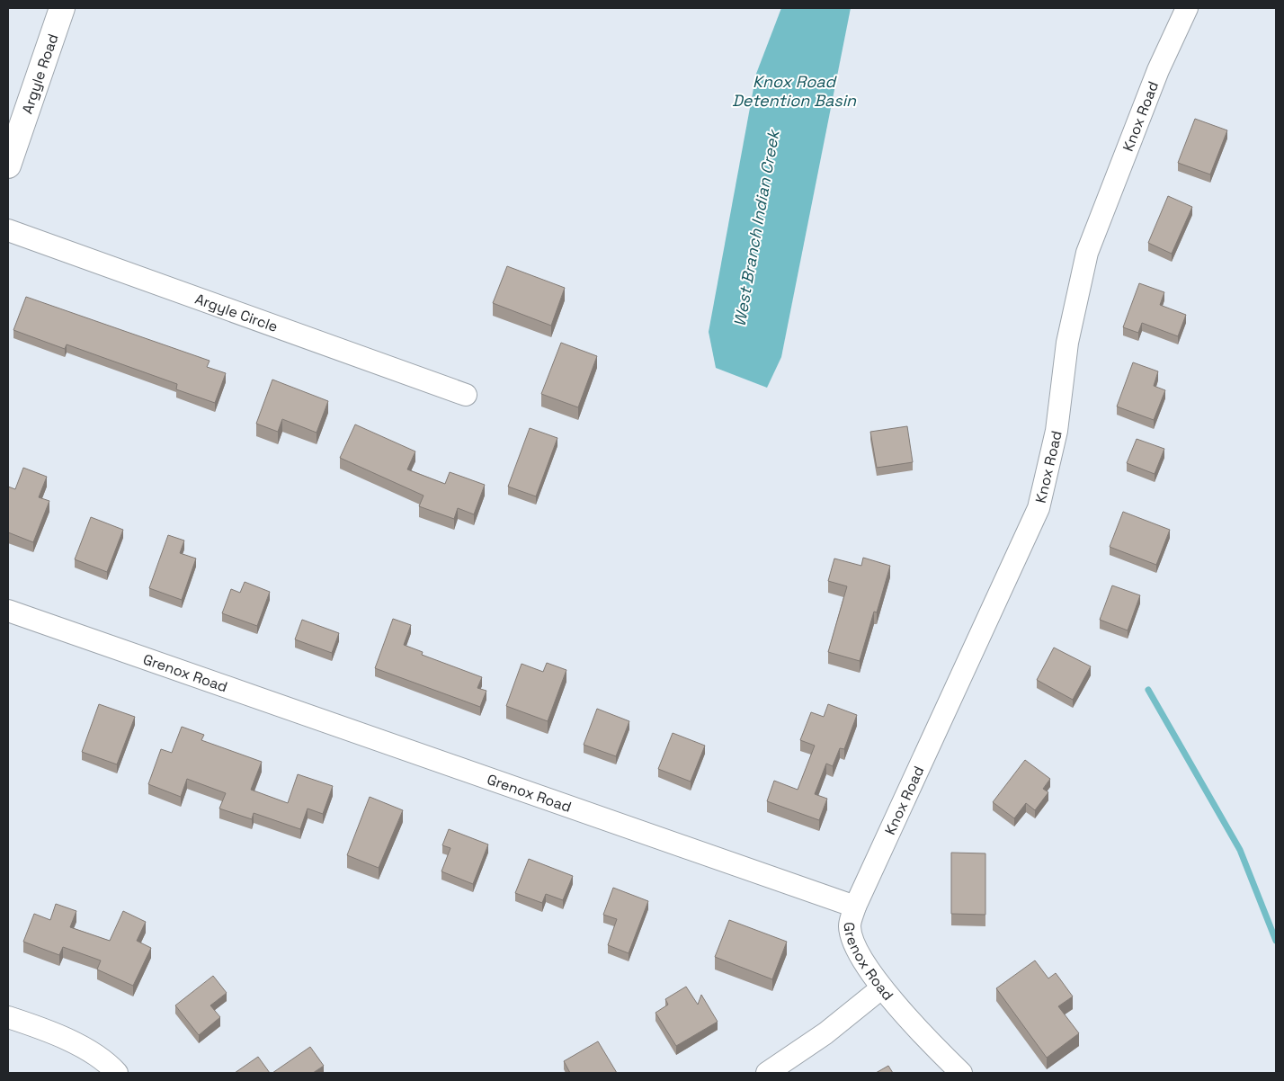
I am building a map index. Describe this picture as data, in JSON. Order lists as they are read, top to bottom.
{
  "streets": {
    "street": [
      "Argyle Road",
      "Knox Road",
      "Argyle Circle",
      "Grenox Road"
    ]
  },
  "crossings": [
    ["Knox Road", "Grenox Road"]
  ],
  "water": ["Knox Road Detention Basin", "West Branch Indian Creek"]
}
